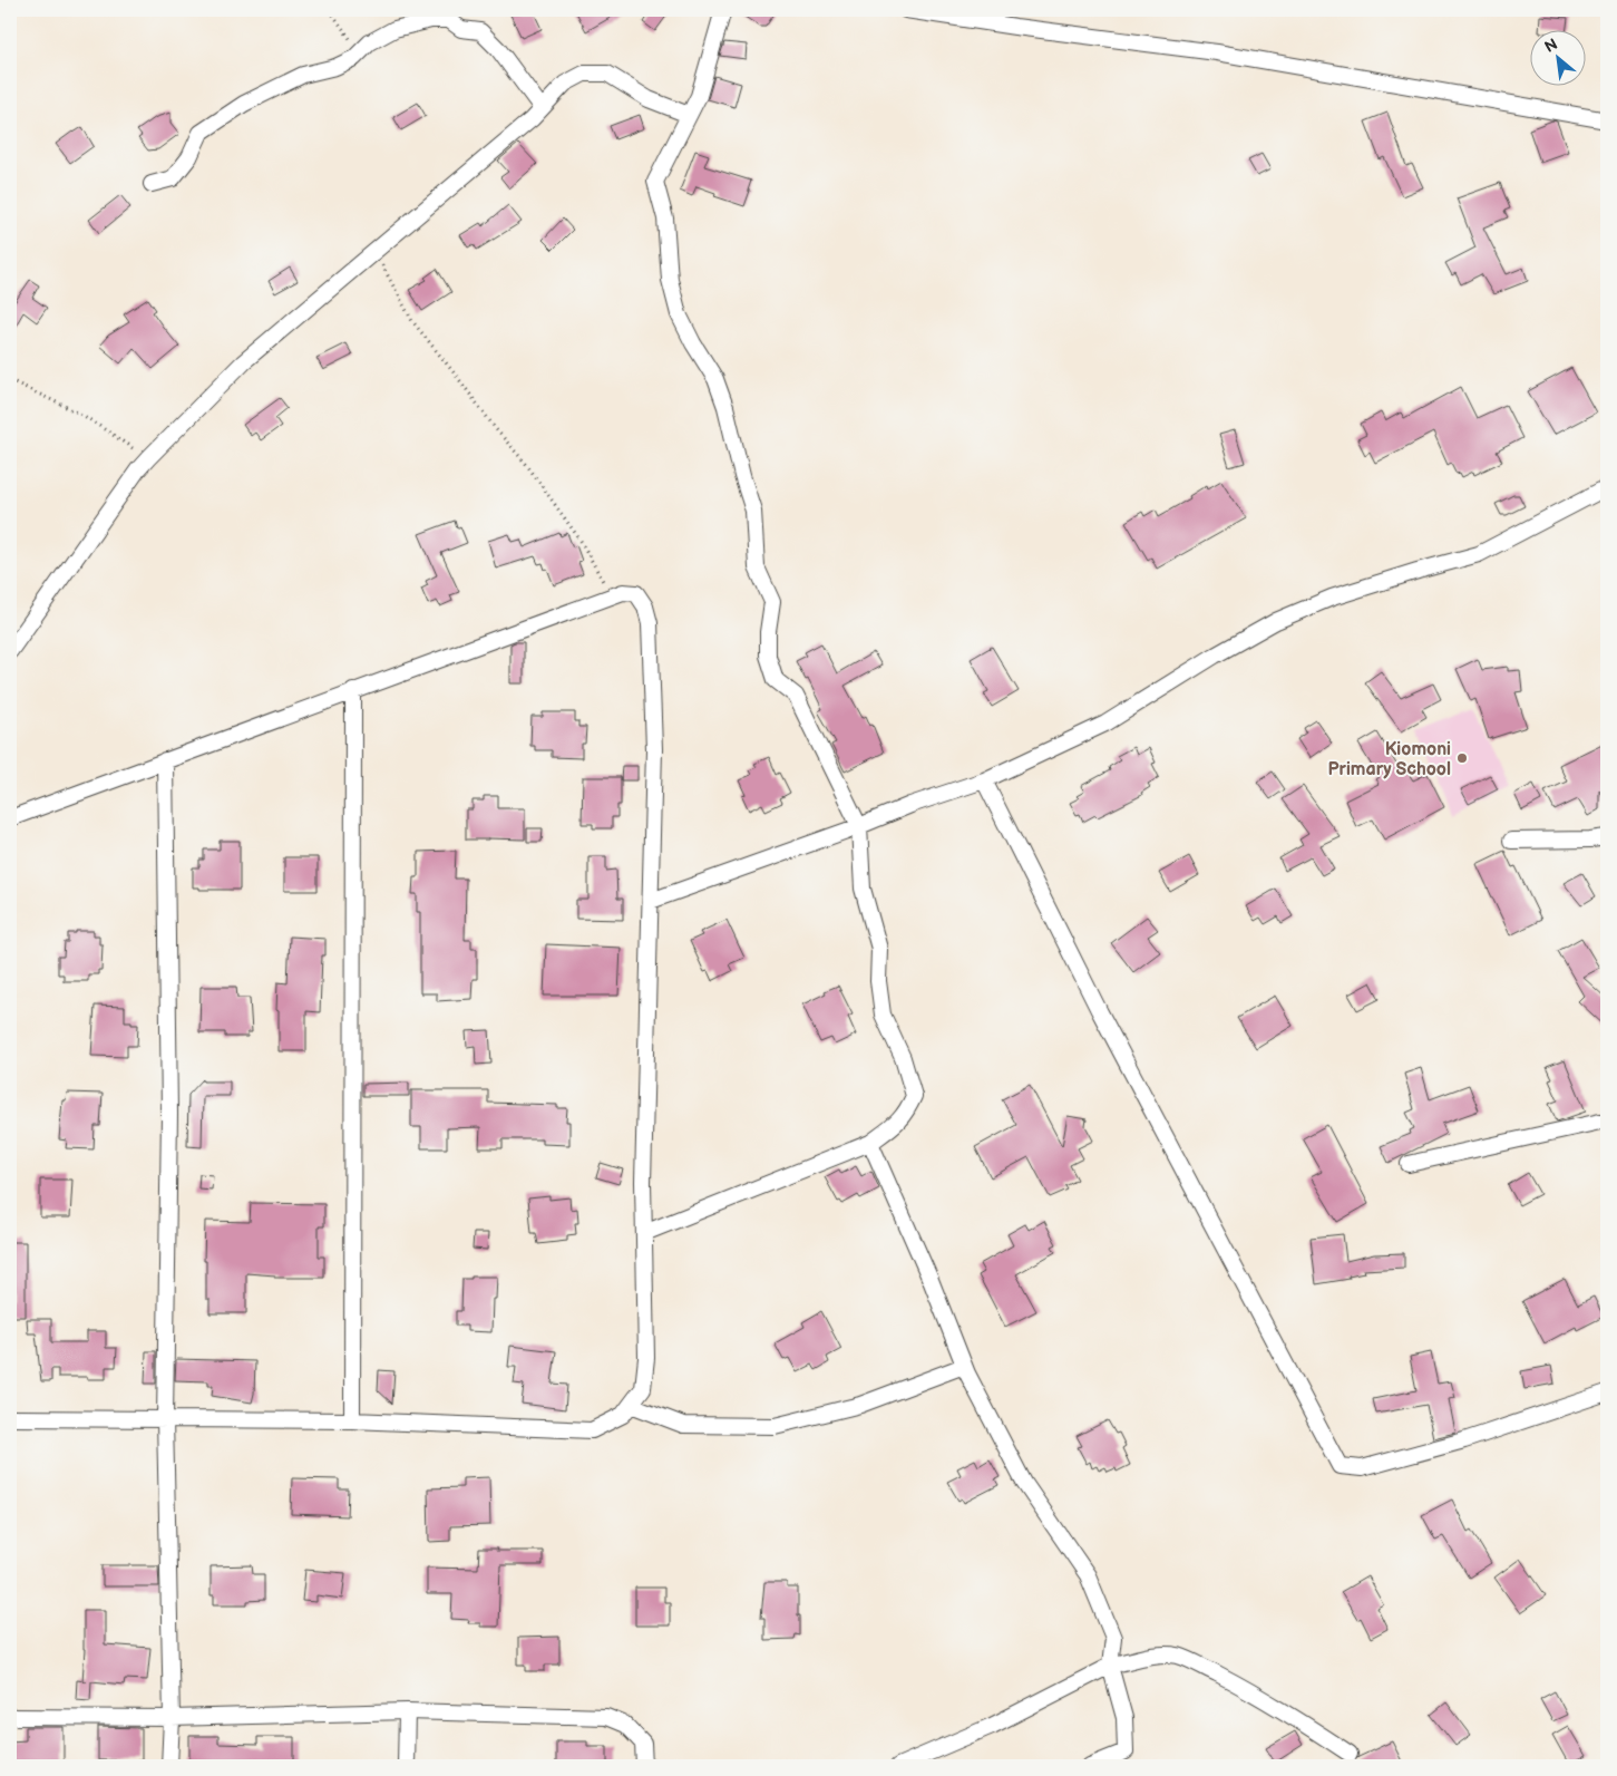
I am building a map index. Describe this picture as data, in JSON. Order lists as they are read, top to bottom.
{
  "places": ["Kiomoni Primary School"],
  "north": "top left"
}
